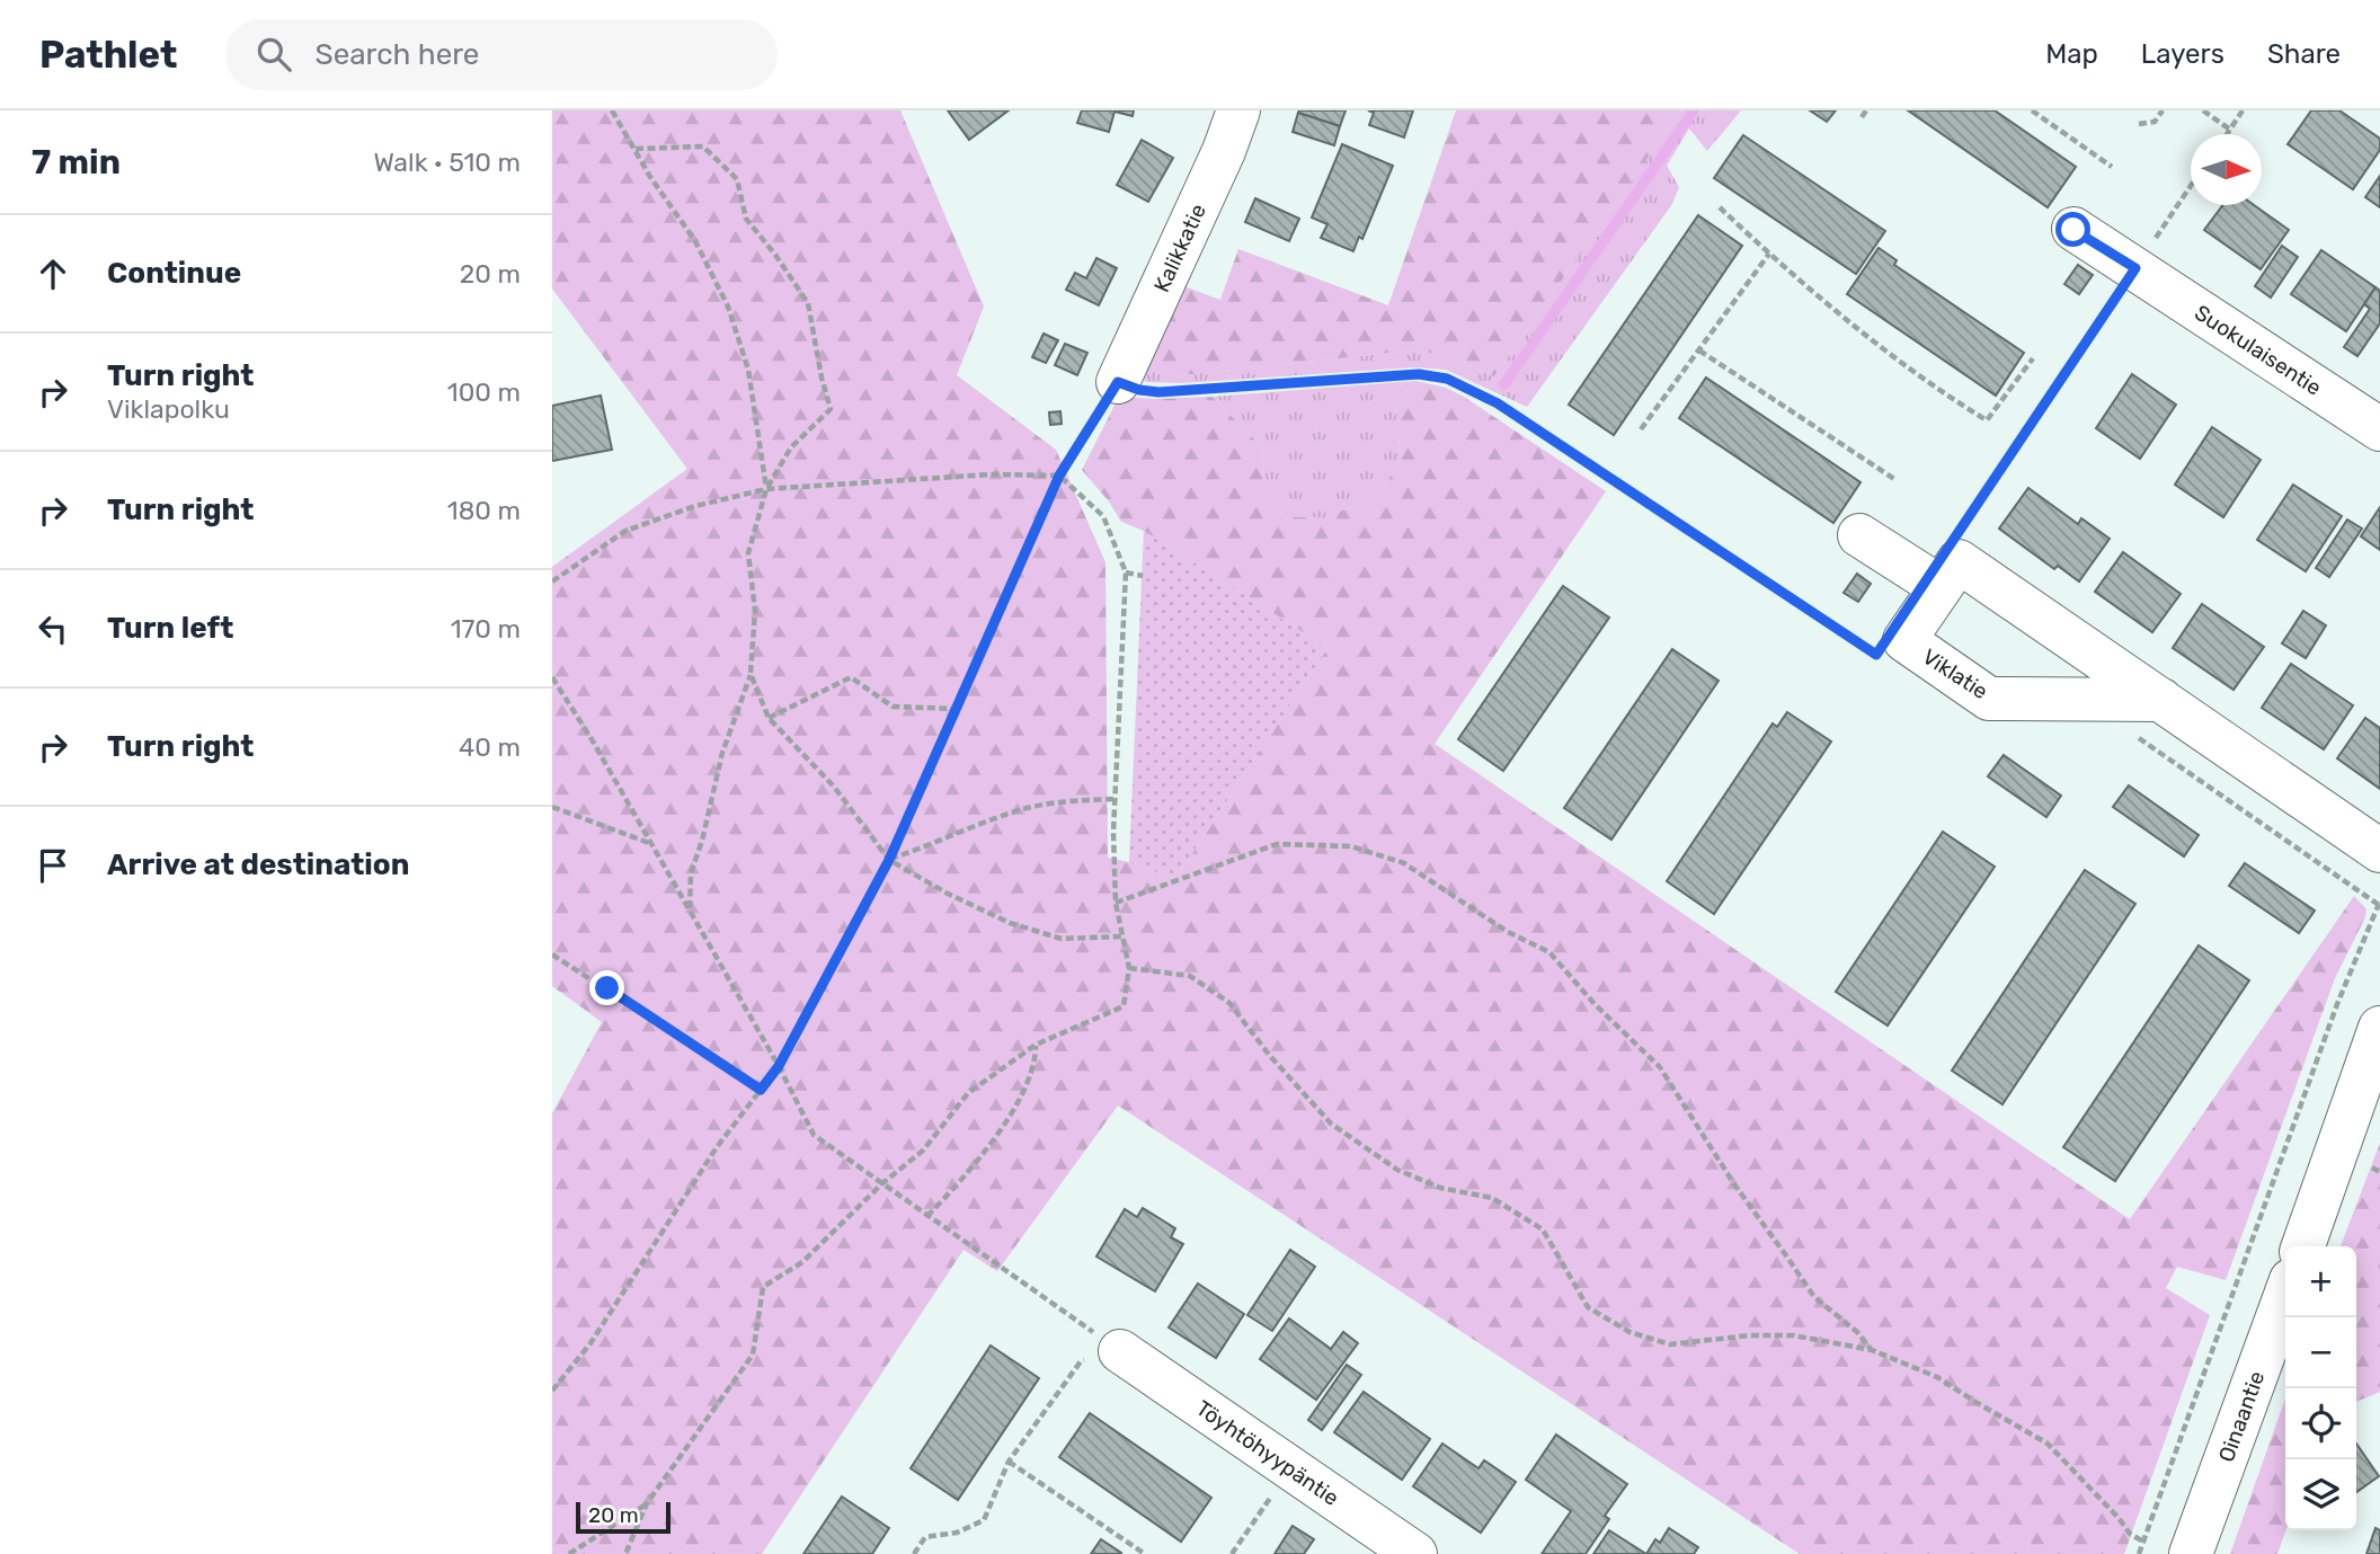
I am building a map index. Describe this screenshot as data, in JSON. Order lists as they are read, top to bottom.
{
  "streets": {
    "street": [
      "Kalikkatie",
      "Suokulaisentie",
      "Viklatie",
      "Oinaantie",
      "Töyhtöhyypäntie"
    ]
  },
  "scale_bar": "20 m",
  "north": "right",
  "page": {
    "header": "Pathlet",
    "search": "Search here",
    "nav": ["Map", "Layers", "Share"],
    "heading": ["7 min", "Walk · 510 m"],
    "list": [
      ["Continue", "20 m"],
      ["Turn right", "Viklapolku", "100 m"],
      ["Turn right", "180 m"],
      ["Turn left", "170 m"],
      ["Turn right", "40 m"],
      "Arrive at destination"
    ],
    "map_buttons": ["+", "−"],
    "scale": "20 m"
  }
}
